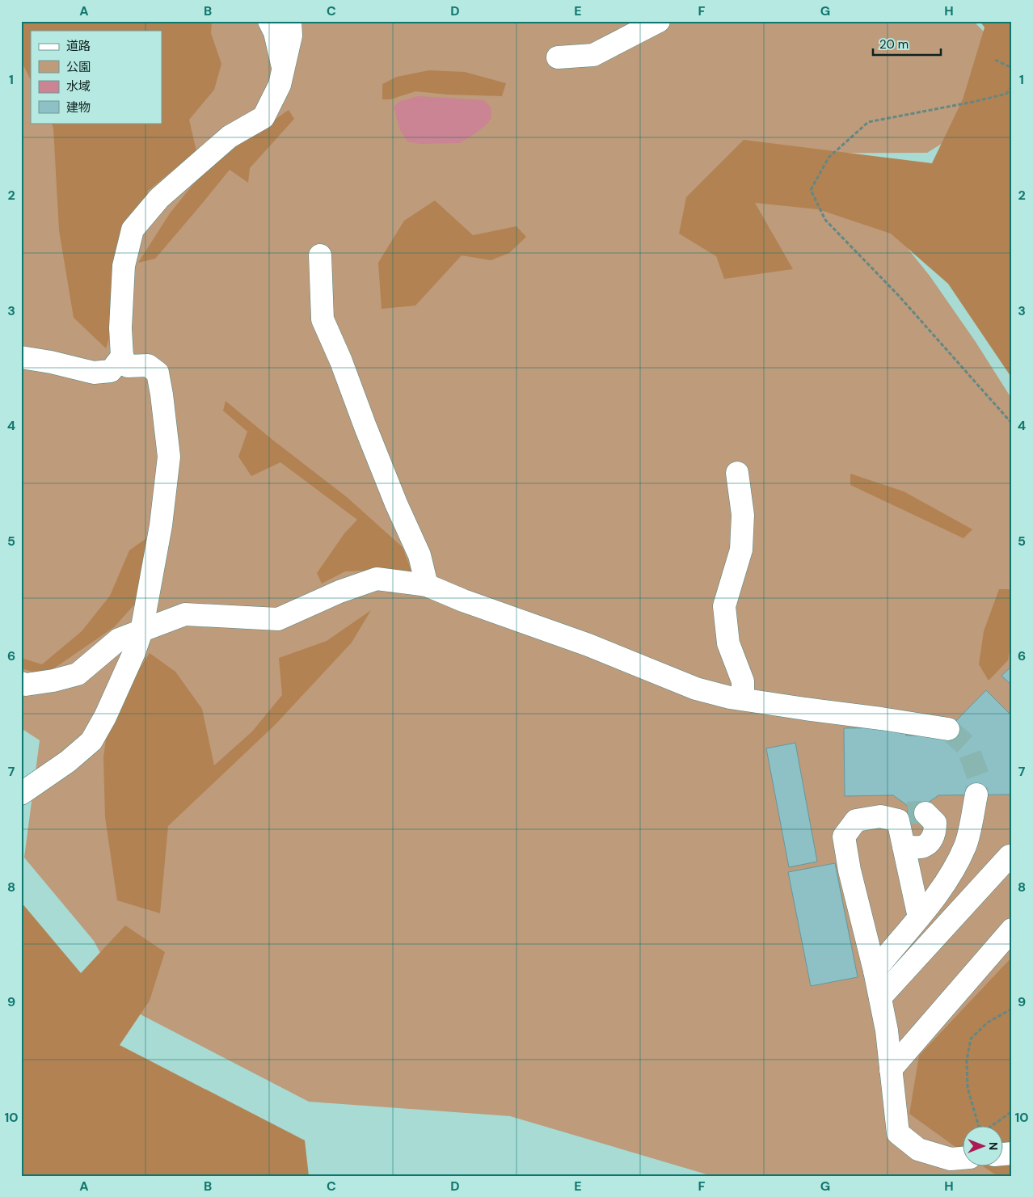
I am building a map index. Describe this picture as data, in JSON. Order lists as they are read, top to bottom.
{
  "legend": [
    "道路",
    "公園",
    "水域",
    "建物"
  ],
  "scale_bar": "20 m",
  "north": "right",
  "grid": {
    "columns": [
      "A",
      "B",
      "C",
      "D",
      "E",
      "F",
      "G",
      "H"
    ],
    "rows": [
      "1",
      "2",
      "3",
      "4",
      "5",
      "6",
      "7",
      "8",
      "9",
      "10"
    ]
  }
}
